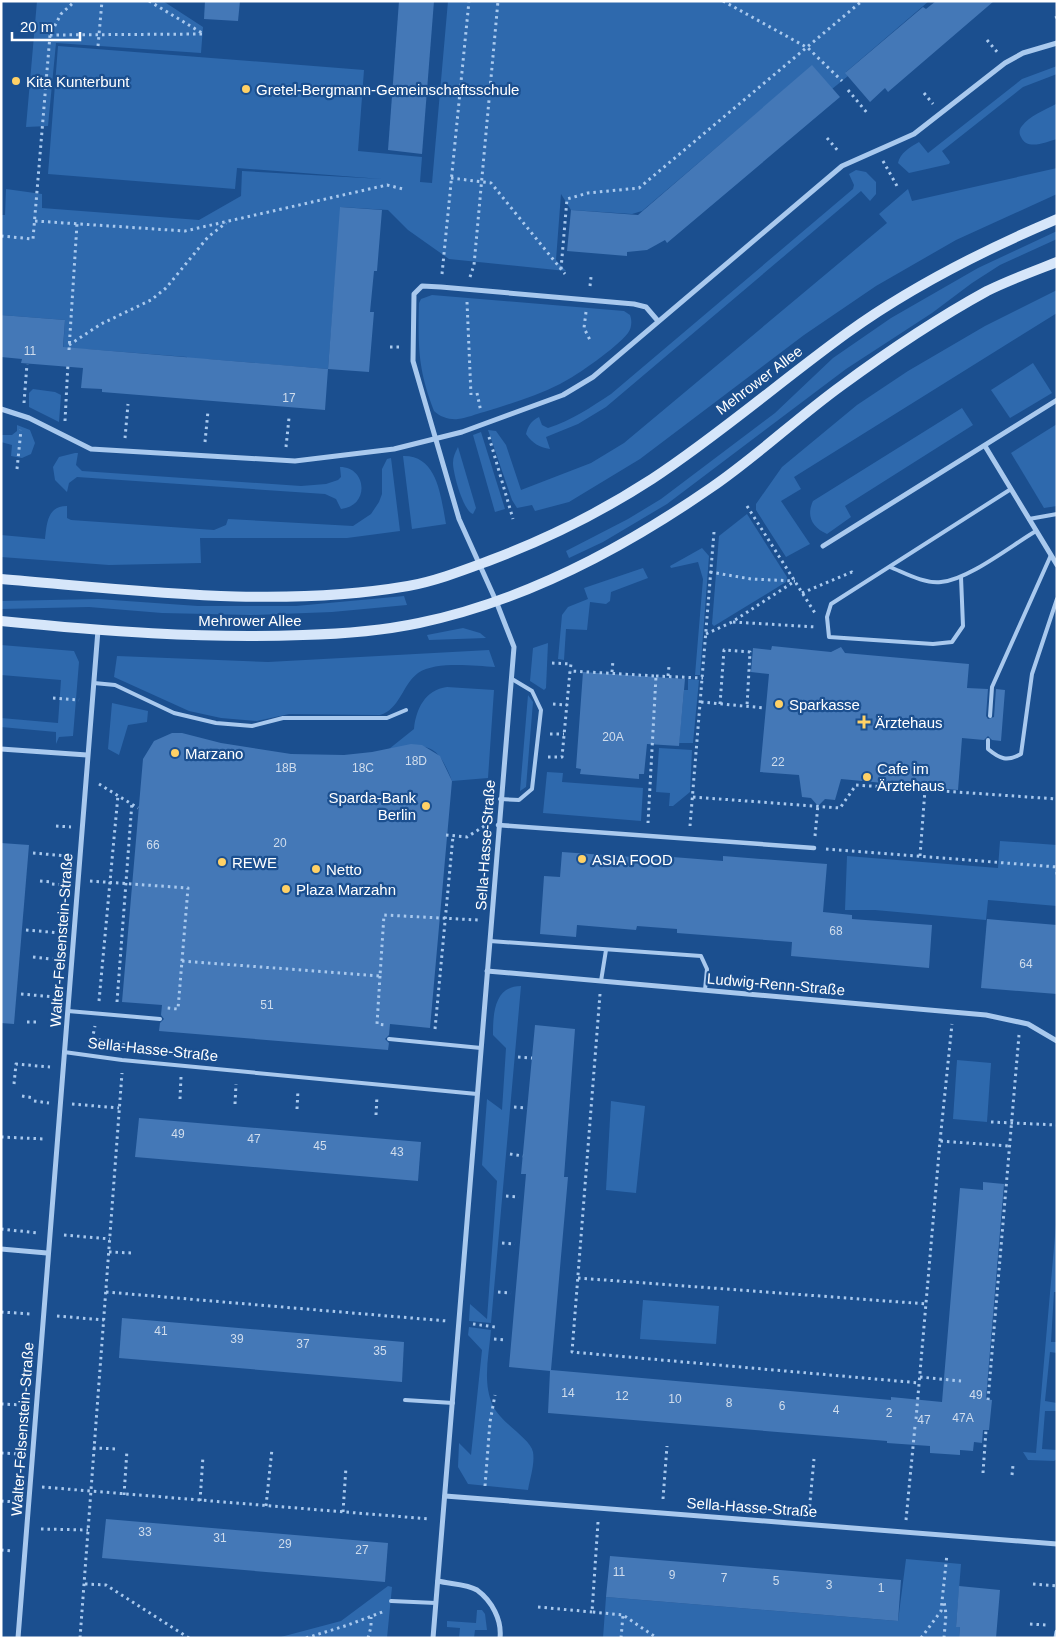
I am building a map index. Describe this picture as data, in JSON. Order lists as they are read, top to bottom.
{
  "streets": {
    "main road": ["Mehrower Allee"],
    "street": ["Sella-Hasse-Straße", "Walter-Felsenstein-Straße", "Ludwig-Renn-Straße"]
  },
  "crossings": [
    ["Mehrower Allee", "Sella-Hasse-Straße"],
    ["Mehrower Allee", "Walter-Felsenstein-Straße"],
    ["Sella-Hasse-Straße", "Walter-Felsenstein-Straße"],
    ["Sella-Hasse-Straße", "Ludwig-Renn-Straße"]
  ],
  "places": {
    "other": [
      "Kita Kunterbunt",
      "Gretel-Bergmann-Gemeinschaftsschule",
      "Sparkasse",
      "Marzano",
      "Cafe im Ärztehaus",
      "Sparda-Bank Berlin",
      "ASIA FOOD",
      "REWE",
      "Netto",
      "Plaza Marzahn"
    ],
    "health": ["Ärztehaus"]
  },
  "house_numbers": [
    "11",
    "17",
    "20A",
    "18D",
    "22",
    "18B",
    "18C",
    "20",
    "66",
    "68",
    "64",
    "51",
    "49",
    "47",
    "45",
    "43",
    "41",
    "39",
    "37",
    "35",
    "14",
    "49",
    "12",
    "10",
    "8",
    "6",
    "4",
    "2",
    "47A",
    "47",
    "33",
    "31",
    "29",
    "27",
    "11",
    "9",
    "7",
    "5",
    "3",
    "1"
  ],
  "scale_bar": "20 m"
}
